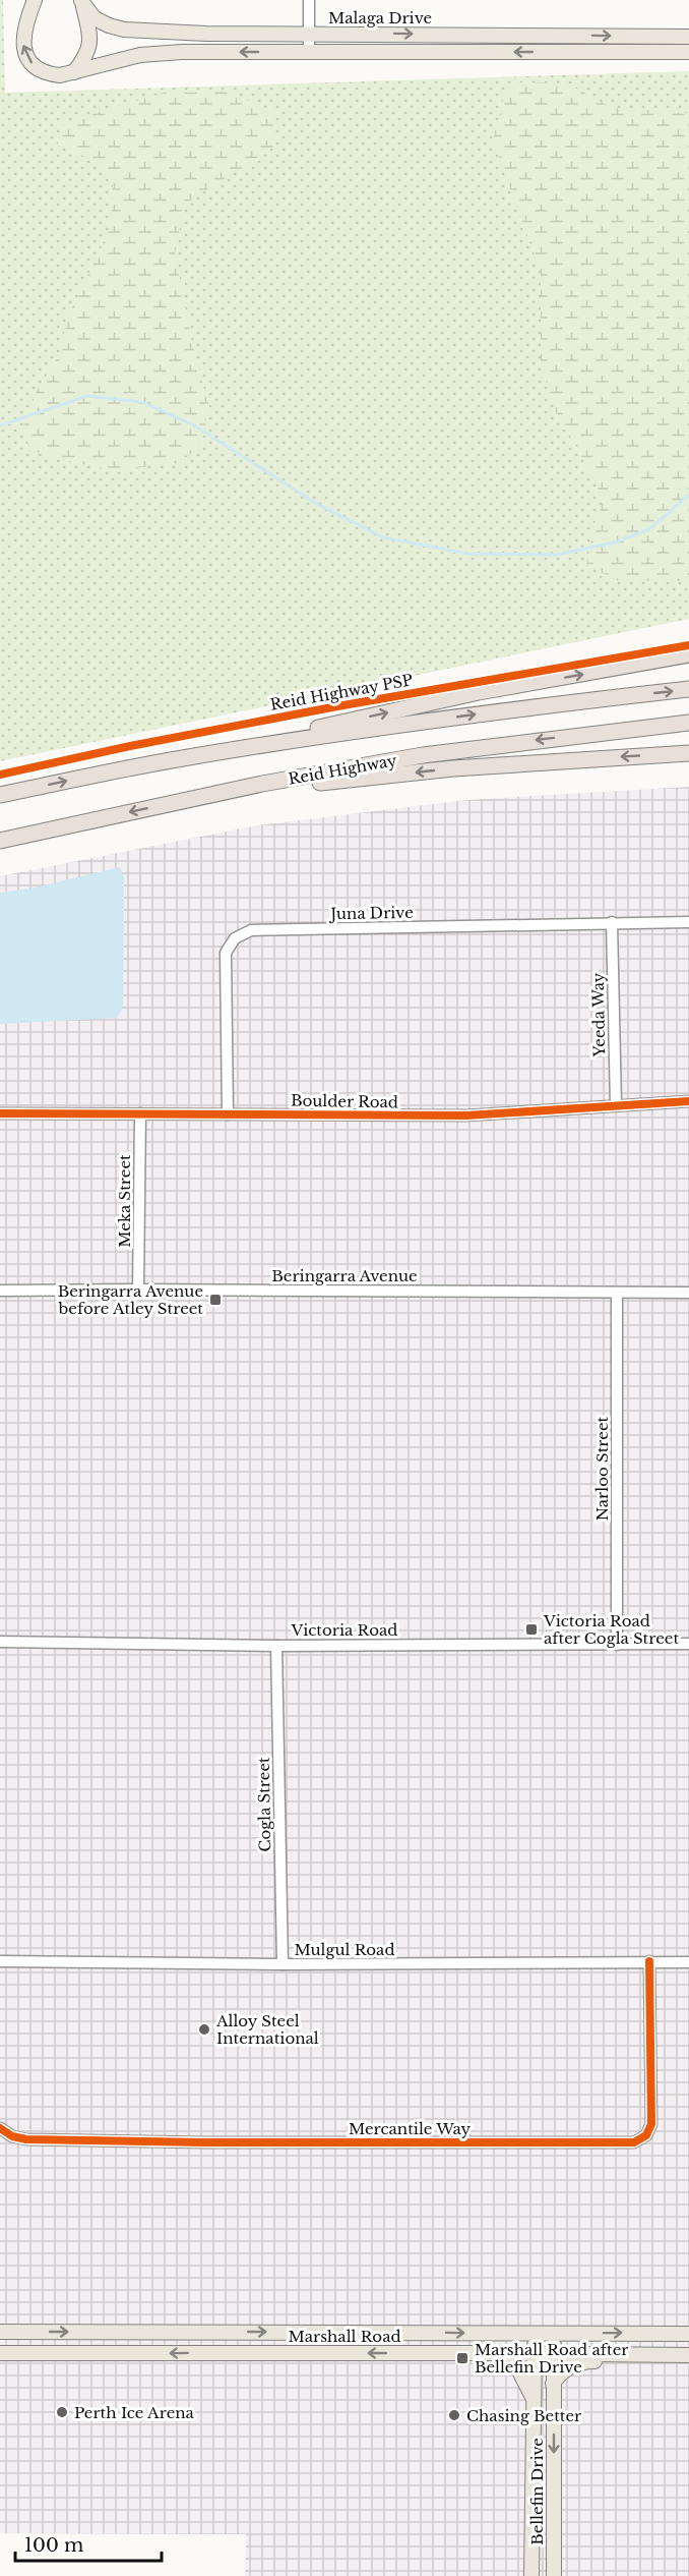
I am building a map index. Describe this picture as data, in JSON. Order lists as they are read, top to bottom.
{
  "streets": {
    "highway": ["Reid Highway"],
    "main road": ["Malaga Drive", "Marshall Road", "Bellefin Drive"],
    "street": [
      "Juna Drive",
      "Yeeda Way",
      "Boulder Road",
      "Meka Street",
      "Beringarra Avenue",
      "Narloo Street",
      "Victoria Road",
      "Cogla Street",
      "Mulgul Road",
      "Mercantile Way"
    ],
    "cycle path": ["Reid Highway PSP"]
  },
  "crossings": [
    ["Juna Drive", "Yeeda Way"],
    ["Juna Drive", "Boulder Road"],
    ["Yeeda Way", "Boulder Road"],
    ["Boulder Road", "Meka Street"],
    ["Meka Street", "Beringarra Avenue"],
    ["Beringarra Avenue", "Narloo Street"],
    ["Narloo Street", "Victoria Road"],
    ["Victoria Road", "Cogla Street"],
    ["Cogla Street", "Mulgul Road"],
    ["Mulgul Road", "Mercantile Way"],
    ["Marshall Road", "Bellefin Drive"]
  ],
  "places": {
    "transit": ["Beringarra Avenue before Atley Street", "Victoria Road after Cogla Street", "Marshall Road after Bellefin Drive"],
    "other": ["Alloy Steel International", "Perth Ice Arena", "Chasing Better"]
  },
  "scale_bar": "100 m"
}
